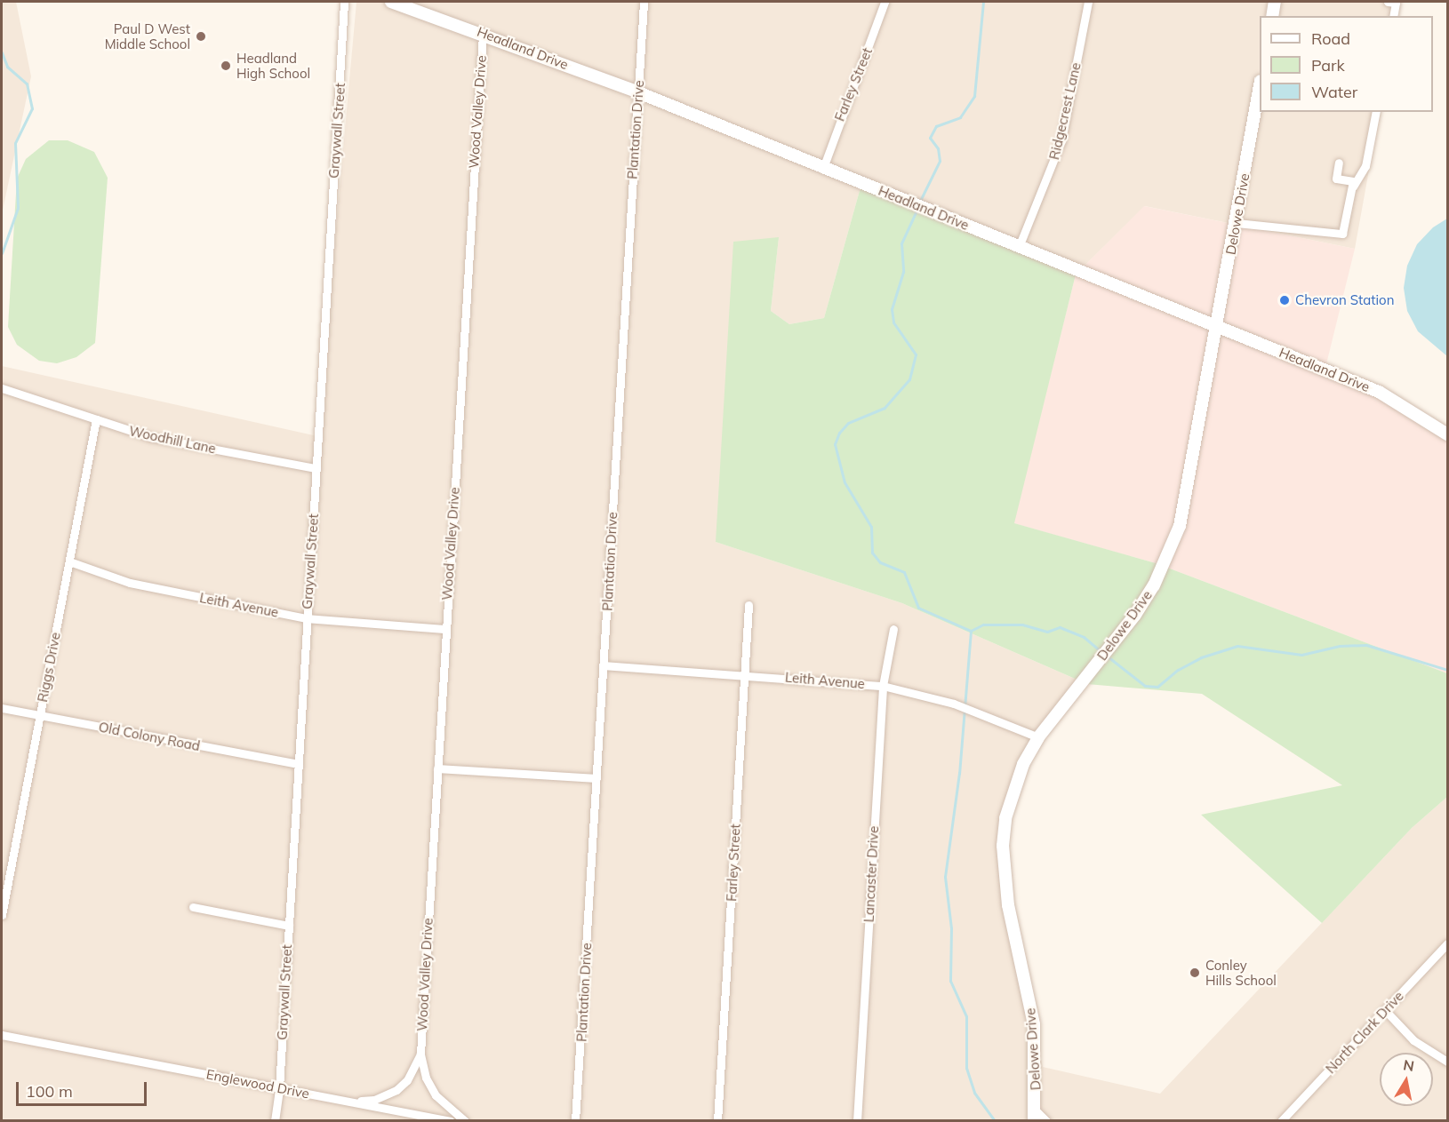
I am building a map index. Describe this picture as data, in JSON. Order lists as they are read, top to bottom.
{
  "streets": {
    "main road": ["Headland Drive", "Delowe Drive"],
    "street": [
      "Farley Street",
      "Ridgecrest Lane",
      "Wood Valley Drive",
      "Plantation Drive",
      "Graywall Street",
      "Woodhill Lane",
      "Leith Avenue",
      "Riggs Drive",
      "Old Colony Road",
      "Lancaster Drive",
      "North Clark Drive",
      "Englewood Drive"
    ]
  },
  "crossings": [
    ["Headland Drive", "Farley Street"],
    ["Headland Drive", "Ridgecrest Lane"],
    ["Headland Drive", "Wood Valley Drive"],
    ["Headland Drive", "Plantation Drive"],
    ["Headland Drive", "Delowe Drive"],
    ["Farley Street", "Leith Avenue"],
    ["Wood Valley Drive", "Leith Avenue"],
    ["Wood Valley Drive", "Englewood Drive"],
    ["Plantation Drive", "Leith Avenue"],
    ["Graywall Street", "Woodhill Lane"],
    ["Graywall Street", "Leith Avenue"],
    ["Graywall Street", "Old Colony Road"],
    ["Graywall Street", "Englewood Drive"],
    ["Delowe Drive", "Leith Avenue"],
    ["Woodhill Lane", "Riggs Drive"],
    ["Leith Avenue", "Riggs Drive"],
    ["Leith Avenue", "Lancaster Drive"],
    ["Riggs Drive", "Old Colony Road"]
  ],
  "places": [
    "Paul D West Middle School",
    "Headland High School",
    "Chevron Station",
    "Conley Hills School"
  ],
  "legend": ["Road", "Park", "Water"],
  "scale_bar": "100 m",
  "north": "top"
}
